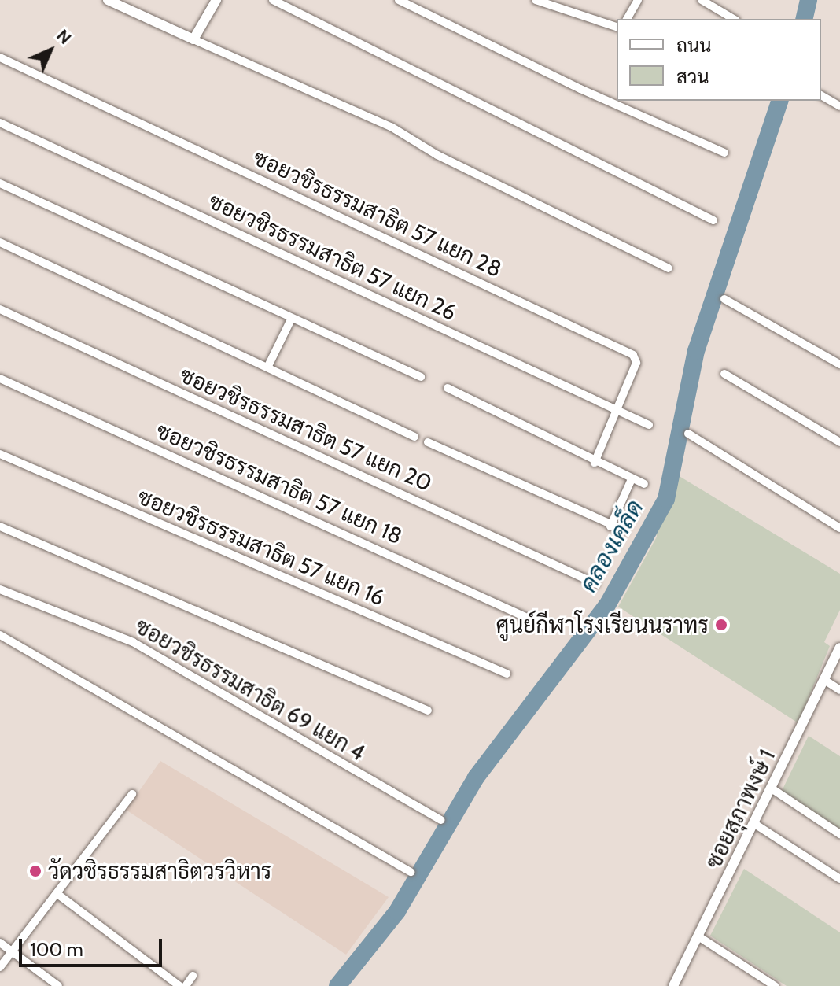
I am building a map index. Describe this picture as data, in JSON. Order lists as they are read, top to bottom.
{
  "streets": {
    "street": [
      "ซอยวชิรธรรมสาธิต 57 แยก 28",
      "ซอยวชิรธรรมสาธิต 57 แยก 26",
      "ซอยวชิรธรรมสาธิต 57 แยก 20",
      "ซอยวชิรธรรมสาธิต 57 แยก 18",
      "ซอยวชิรธรรมสาธิต 57 แยก 16",
      "ซอยวชิรธรรมสาธิต 69 แยก 4",
      "ซอยสุภาพงษ์ 1"
    ]
  },
  "crossings": [
    ["ซอยวชิรธรรมสาธิต 57 แยก 28", "ซอยวชิรธรรมสาธิต 57 แยก 26"]
  ],
  "water": ["คลองเคล็ด"],
  "places": ["ศูนย์กีฬาโรงเรียนนราทร", "วัดวชิรธรรมสาธิตวรวิหาร"],
  "legend": ["ถนน", "สวน"],
  "scale_bar": "100 m",
  "north": "top right"
}
